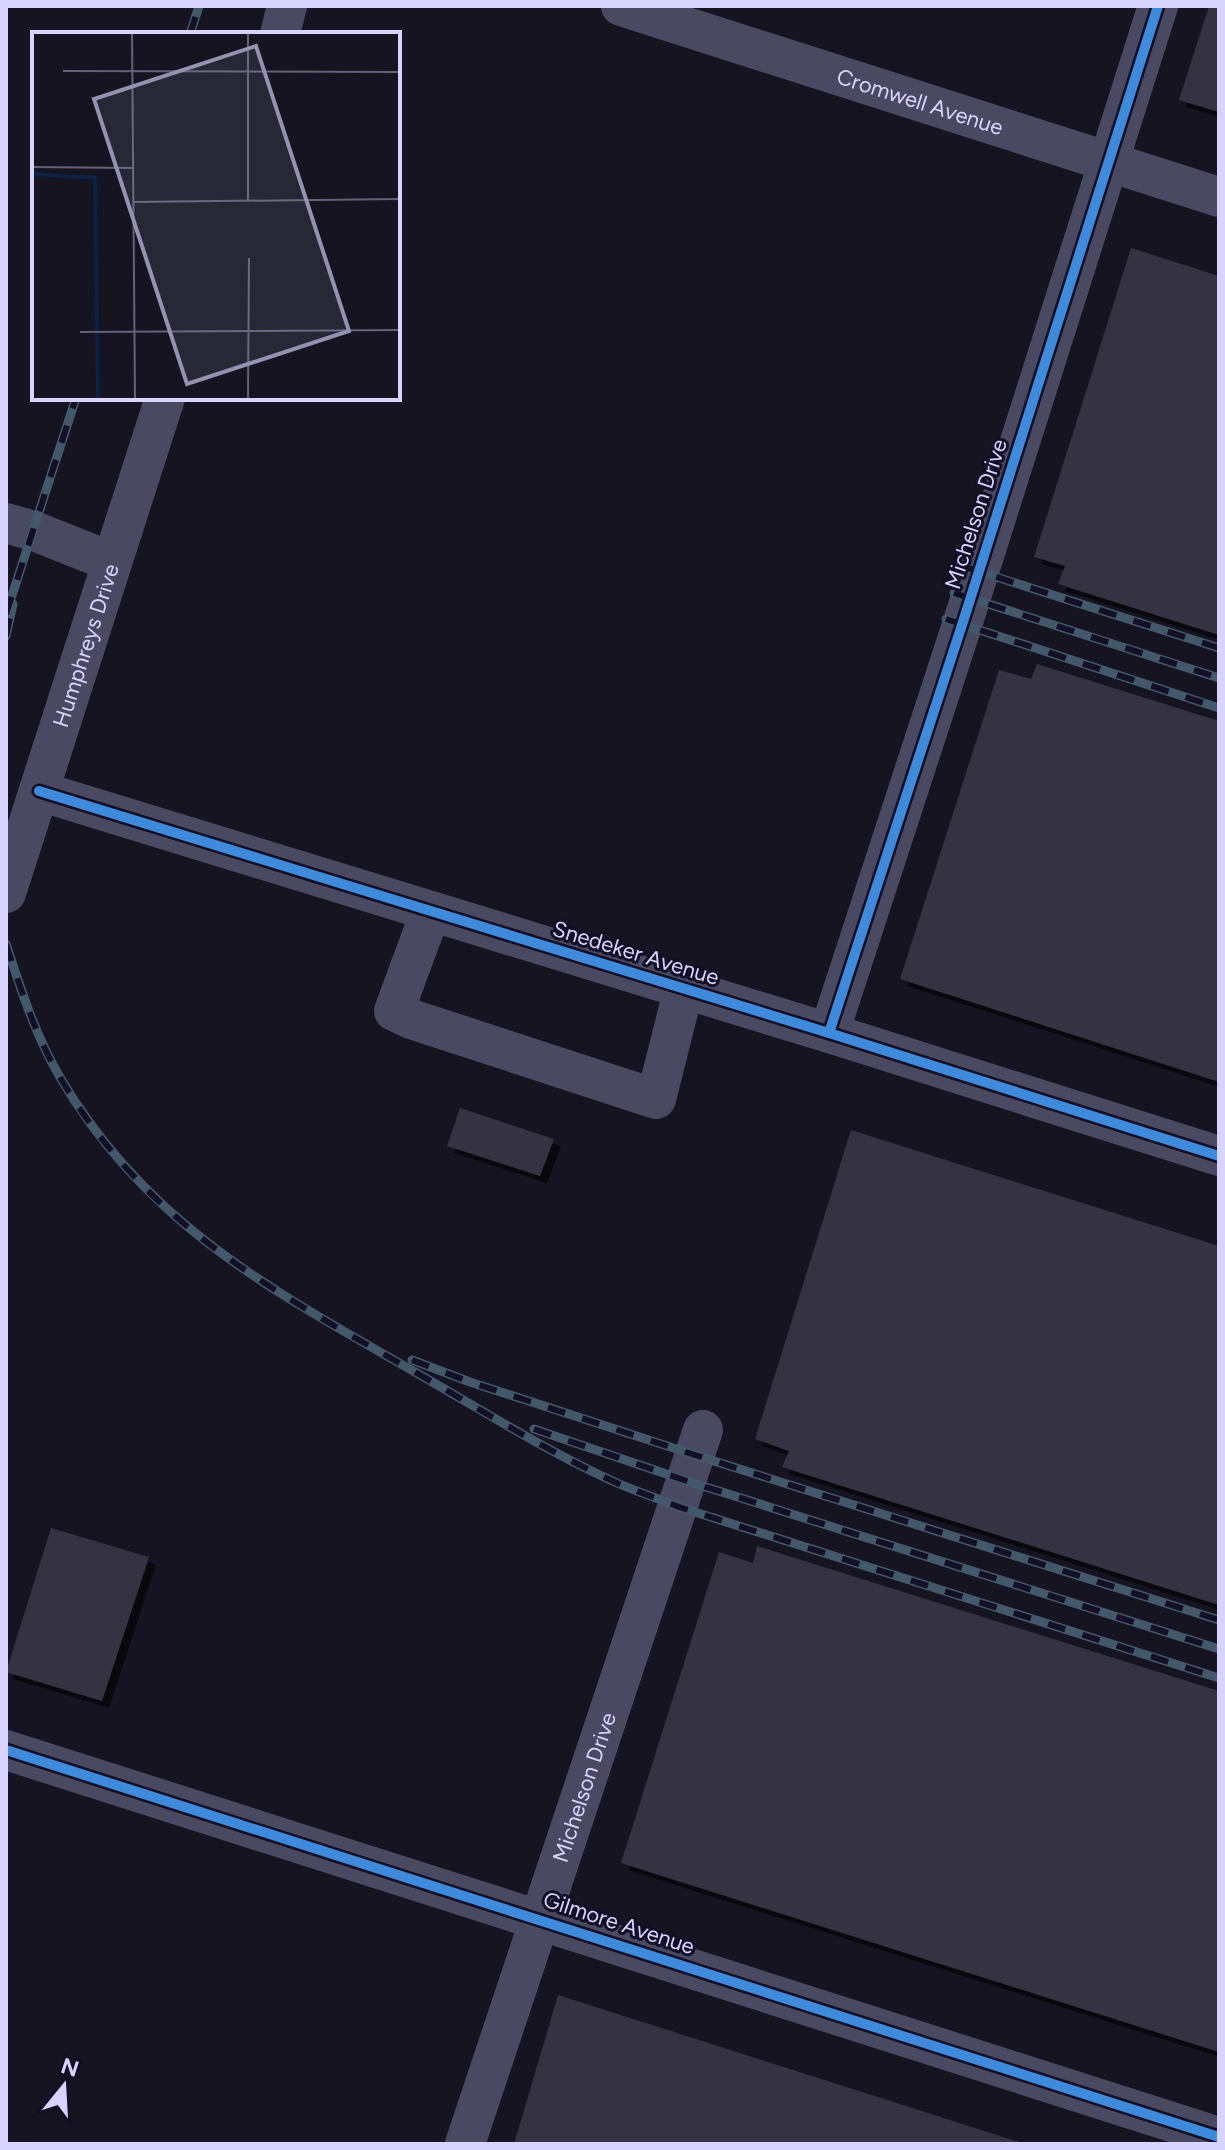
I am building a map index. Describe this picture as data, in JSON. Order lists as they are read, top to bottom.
{
  "streets": {
    "street": [
      "Cromwell Avenue",
      "Michelson Drive",
      "Humphreys Drive",
      "Snedeker Avenue",
      "Gilmore Avenue"
    ]
  },
  "crossings": [
    ["Cromwell Avenue", "Michelson Drive"],
    ["Michelson Drive", "Snedeker Avenue"],
    ["Michelson Drive", "Gilmore Avenue"],
    ["Humphreys Drive", "Snedeker Avenue"]
  ],
  "north": "top"
}
